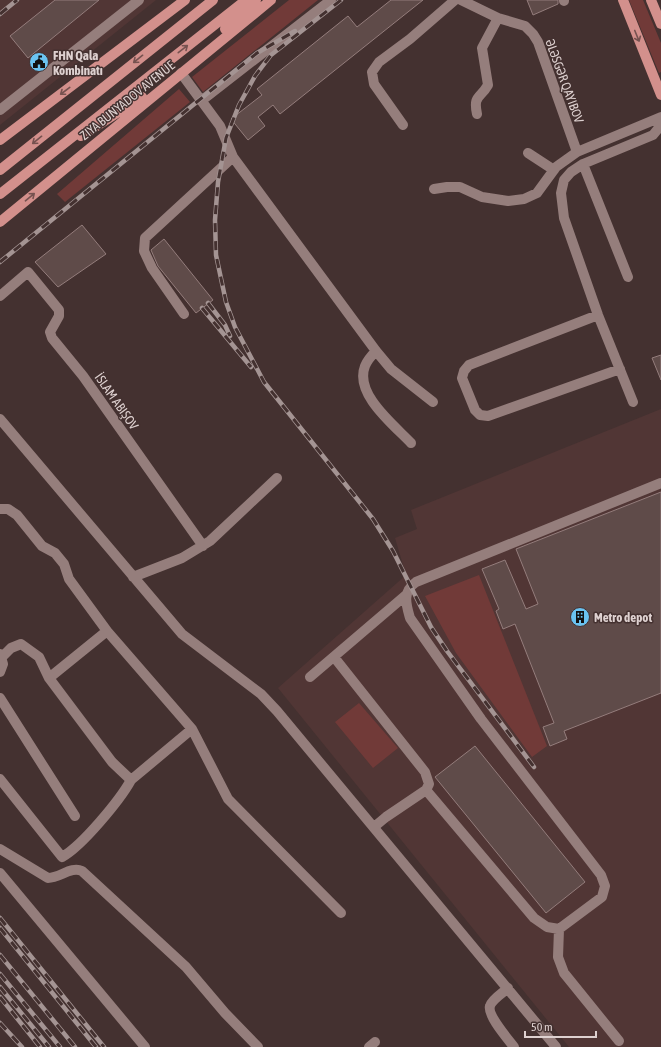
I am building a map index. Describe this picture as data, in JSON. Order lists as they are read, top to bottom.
{
  "streets": {
    "main road": ["ZIYA BUNYADOV AVENUE"]
  },
  "places": {
    "public building": ["FHN Qala Kombinatı"],
    "building": ["Metro depot"]
  },
  "scale_bar": "50 m"
}
